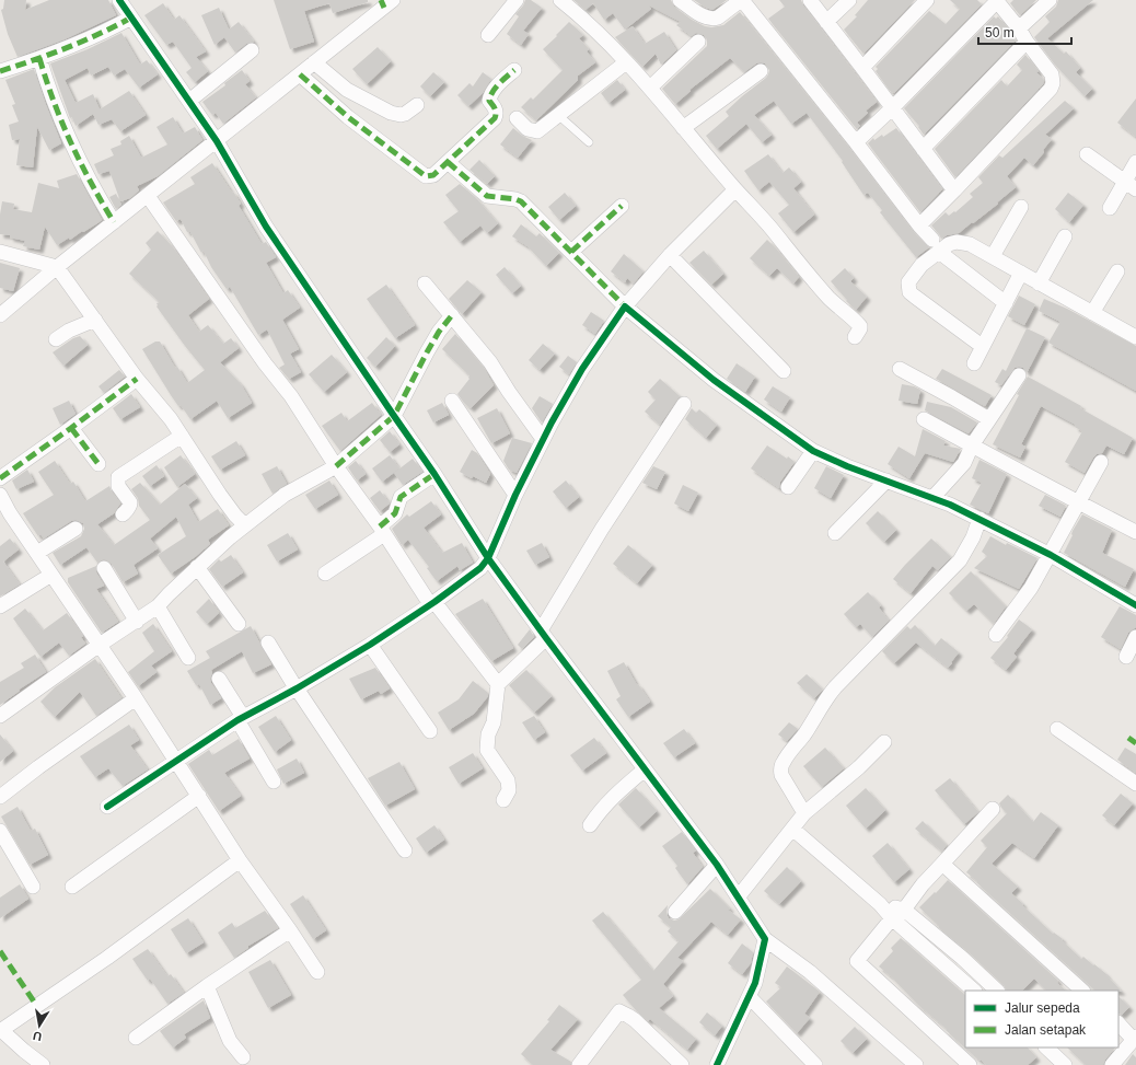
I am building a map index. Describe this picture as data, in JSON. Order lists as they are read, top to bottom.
{
  "legend": ["Jalur sepeda", "Jalan setapak"],
  "scale_bar": "50 m",
  "north": "bottom"
}
